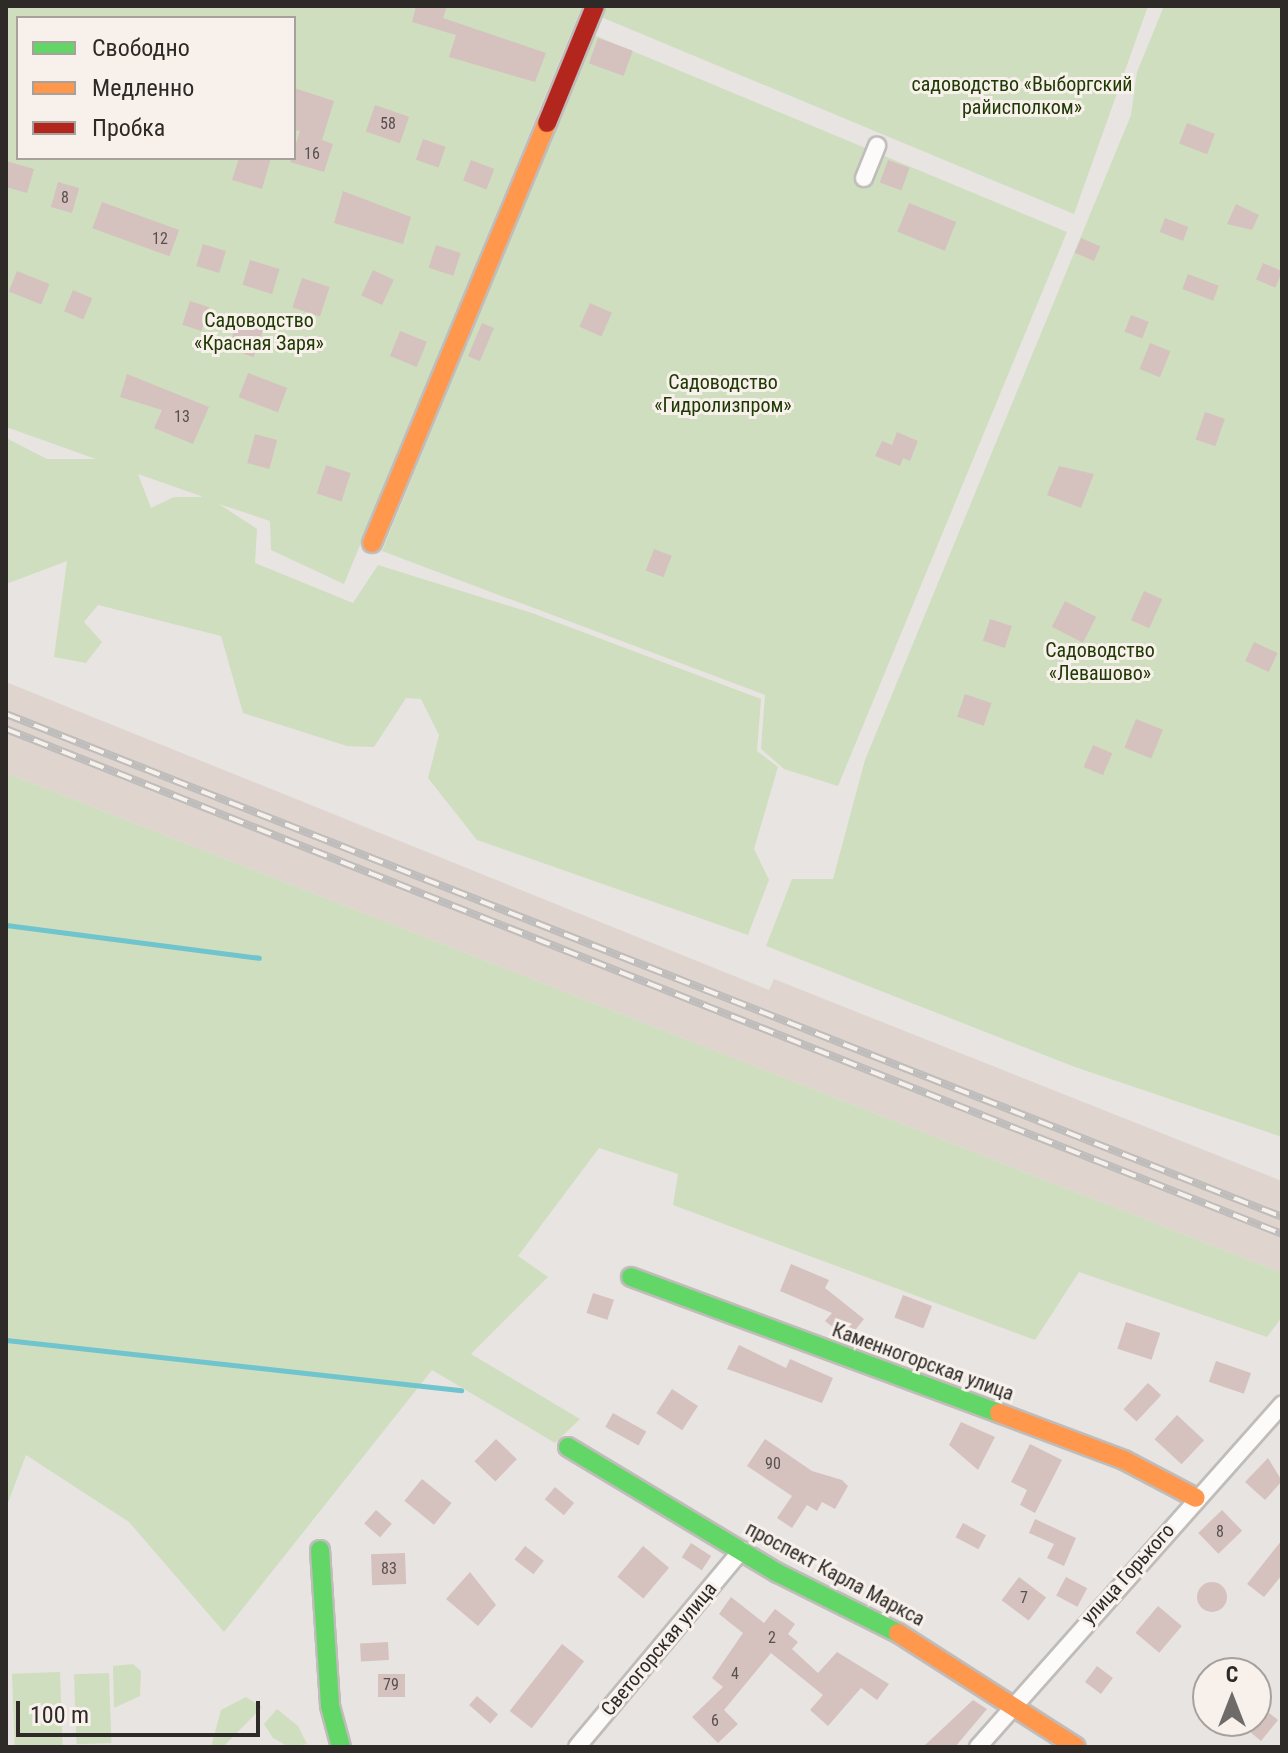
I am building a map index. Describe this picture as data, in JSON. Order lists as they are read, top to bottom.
{
  "streets": {
    "street": [
      "Каменногорская улица",
      "проспект Карла Маркса",
      "улица Горького",
      "Светогорская улица"
    ]
  },
  "crossings": [
    ["Каменногорская улица", "улица Горького"],
    ["проспект Карла Маркса", "улица Горького"],
    ["проспект Карла Маркса", "Светогорская улица"]
  ],
  "parks": [
    "садоводство «Выборгский райисполком»",
    "Садоводство «Красная Заря»",
    "Садоводство «Гидролизпром»",
    "Садоводство «Левашово»"
  ],
  "house_numbers": [
    "58",
    "16",
    "8",
    "12",
    "13",
    "90",
    "8",
    "83",
    "7",
    "2",
    "4",
    "79",
    "6"
  ],
  "legend": ["Свободно", "Медленно", "Пробка"],
  "scale_bar": "100 m",
  "north": "top"
}
